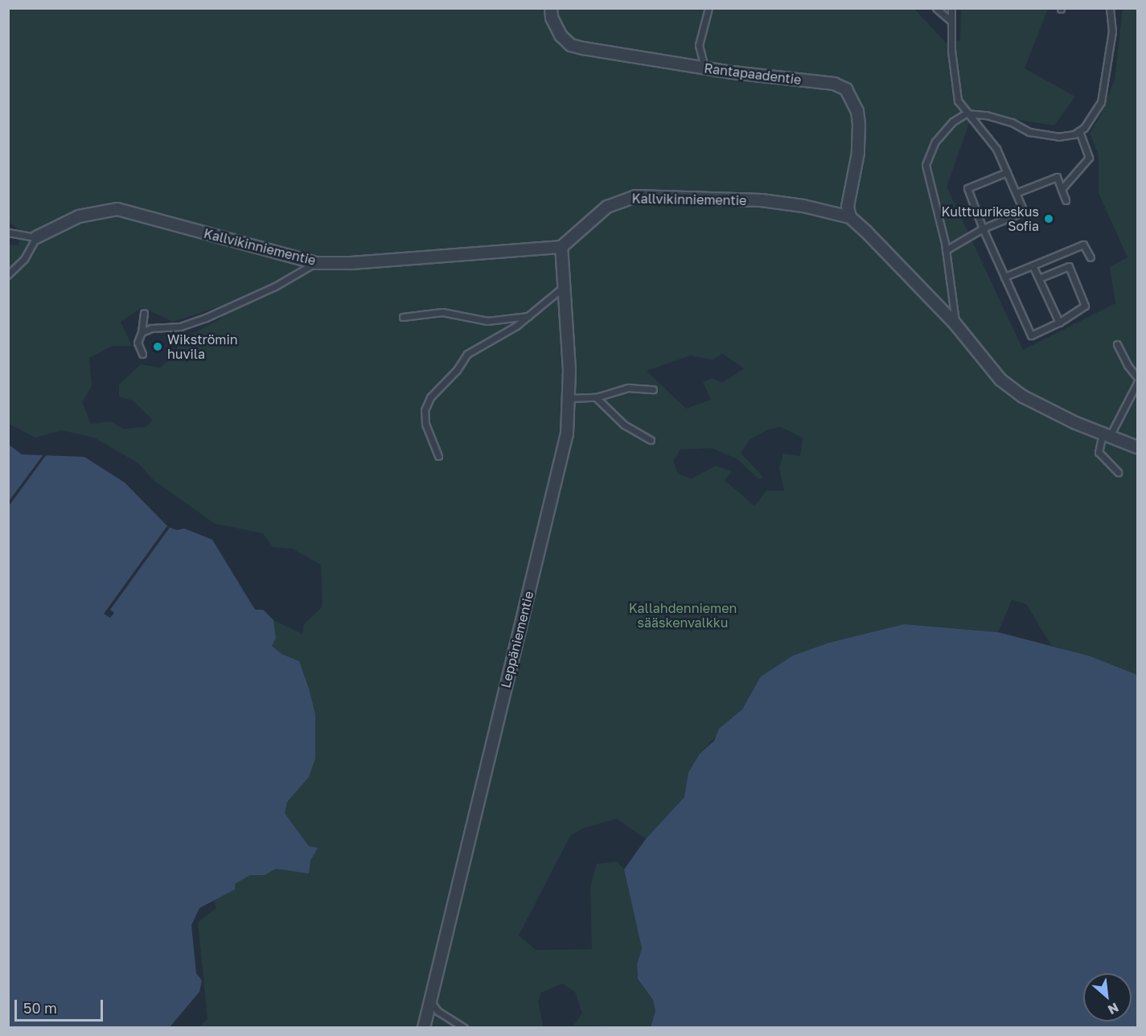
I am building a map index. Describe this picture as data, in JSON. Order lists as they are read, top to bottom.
{
  "streets": {
    "street": ["Rantapaadentie", "Kallvikinniementie", "Leppäniementie"]
  },
  "crossings": [
    ["Rantapaadentie", "Kallvikinniementie"],
    ["Kallvikinniementie", "Leppäniementie"]
  ],
  "parks": ["Kallahdenniemen sääskenvalkku"],
  "places": ["Kulttuurikeskus Sofia", "Wikströmin huvila"],
  "scale_bar": "50 m",
  "north": "bottom right"
}
